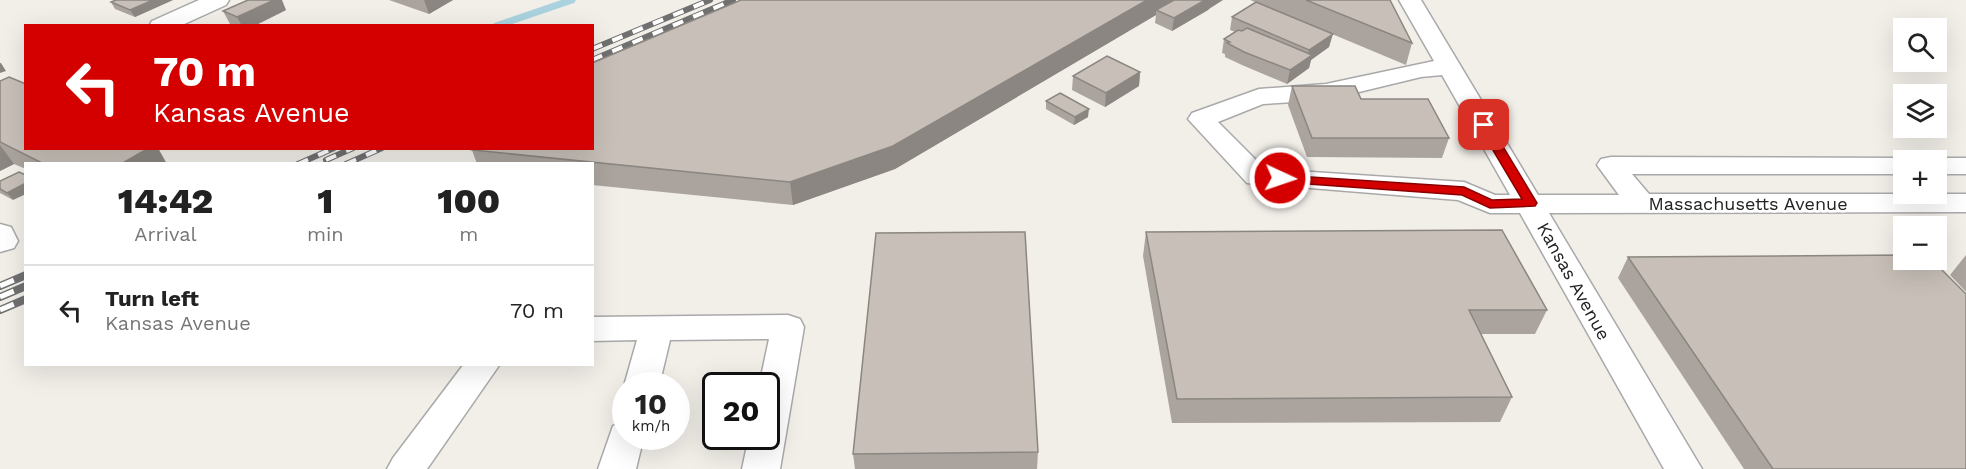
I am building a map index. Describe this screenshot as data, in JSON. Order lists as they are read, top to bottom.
{
  "streets": {
    "street": ["Massachusetts Avenue", "Kansas Avenue"]
  },
  "crossings": [
    ["Massachusetts Avenue", "Kansas Avenue"]
  ],
  "page": {
    "map_buttons": ["+", "−"],
    "turn": ["70 m", "Kansas Avenue"],
    "eta": [
      "14:42",
      "Arrival",
      "1",
      "min",
      "100",
      "m"
    ],
    "list": [
      {
        "name": "Turn left",
        "note": "Kansas Avenue",
        "value": "70 m"
      }
    ],
    "speed": "10 km/h",
    "limit": "20"
  }
}
